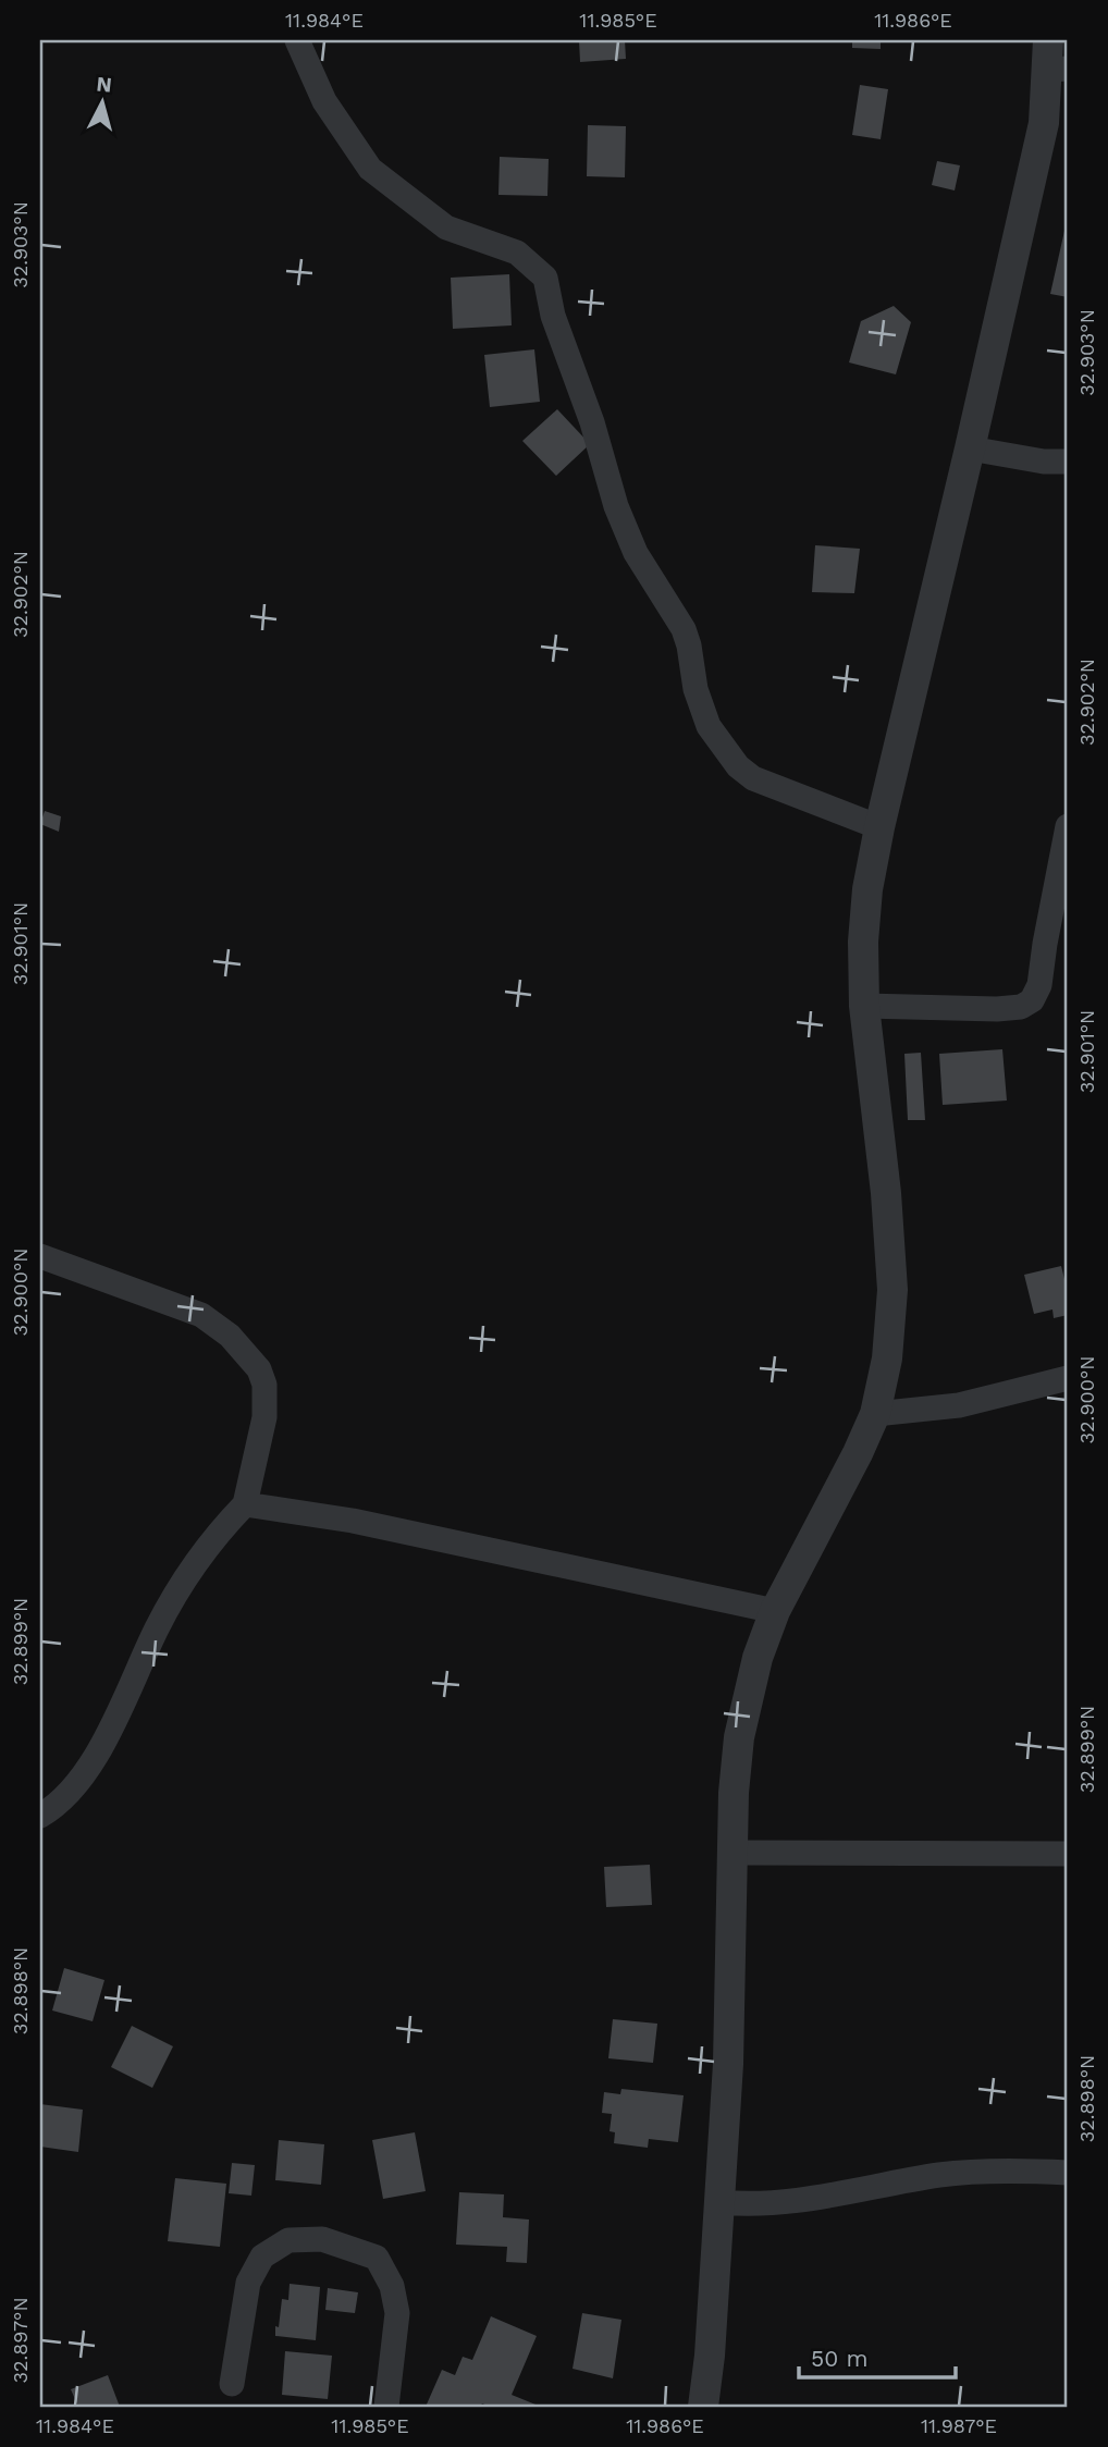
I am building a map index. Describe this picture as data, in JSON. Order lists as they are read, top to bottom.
{
  "scale_bar": "50 m",
  "north": "top",
  "coordinates": [
    "11.984°E",
    "11.985°E",
    "11.986°E",
    "32.903°N",
    "32.902°N",
    "32.901°N",
    "32.900°N",
    "32.899°N",
    "32.898°N",
    "32.897°N",
    "11.987°E"
  ]
}
